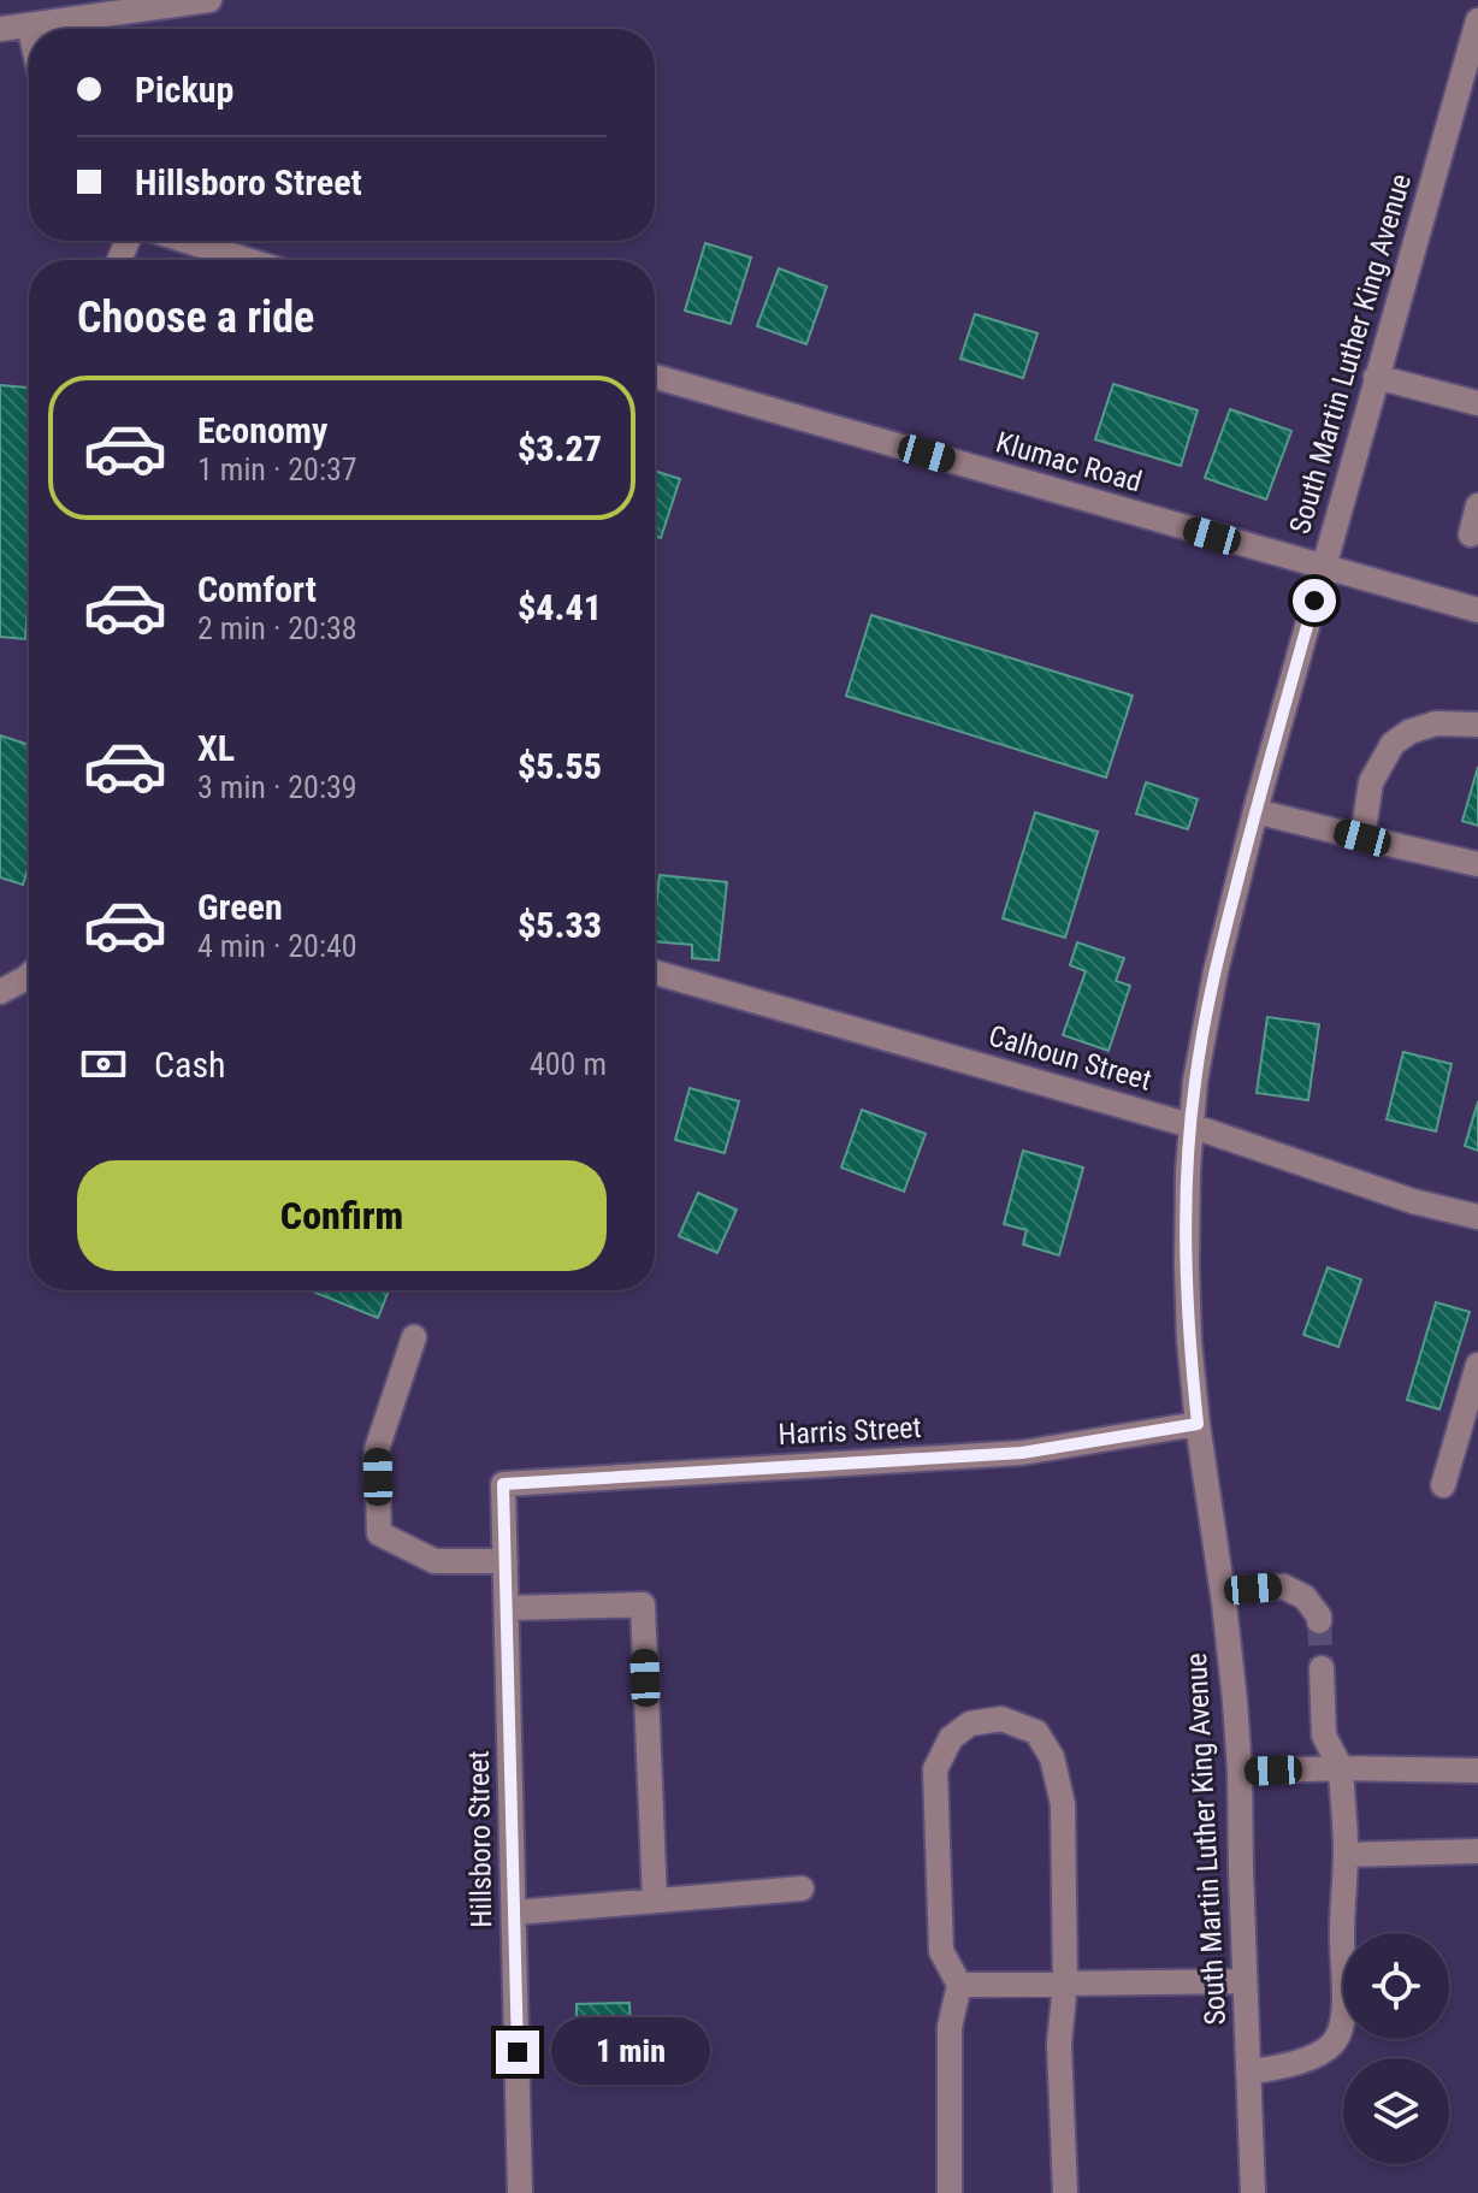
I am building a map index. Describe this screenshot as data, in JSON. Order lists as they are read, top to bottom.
{
  "streets": {
    "street": [
      "South Martin Luther King Avenue",
      "Klumac Road",
      "Calhoun Street",
      "Harris Street",
      "Hillsboro Street"
    ]
  },
  "crossings": [
    ["South Martin Luther King Avenue", "Klumac Road"],
    ["South Martin Luther King Avenue", "Calhoun Street"],
    ["South Martin Luther King Avenue", "Harris Street"],
    ["Harris Street", "Hillsboro Street"]
  ],
  "page": {
    "banner": ["Pickup", "Hillsboro Street"],
    "heading": "Choose a ride",
    "list": [
      {
        "name": "Economy",
        "note": "1 min · 20:37",
        "value": "$3.27"
      },
      {
        "name": "Comfort",
        "note": "2 min · 20:38",
        "value": "$4.41"
      },
      {
        "name": "XL",
        "note": "3 min · 20:39",
        "value": "$5.55"
      },
      {
        "name": "Green",
        "note": "4 min · 20:40",
        "value": "$5.33"
      }
    ],
    "pay": ["Cash", "400 m"],
    "buttons": "Confirm",
    "bubble": "1 min"
  }
}
